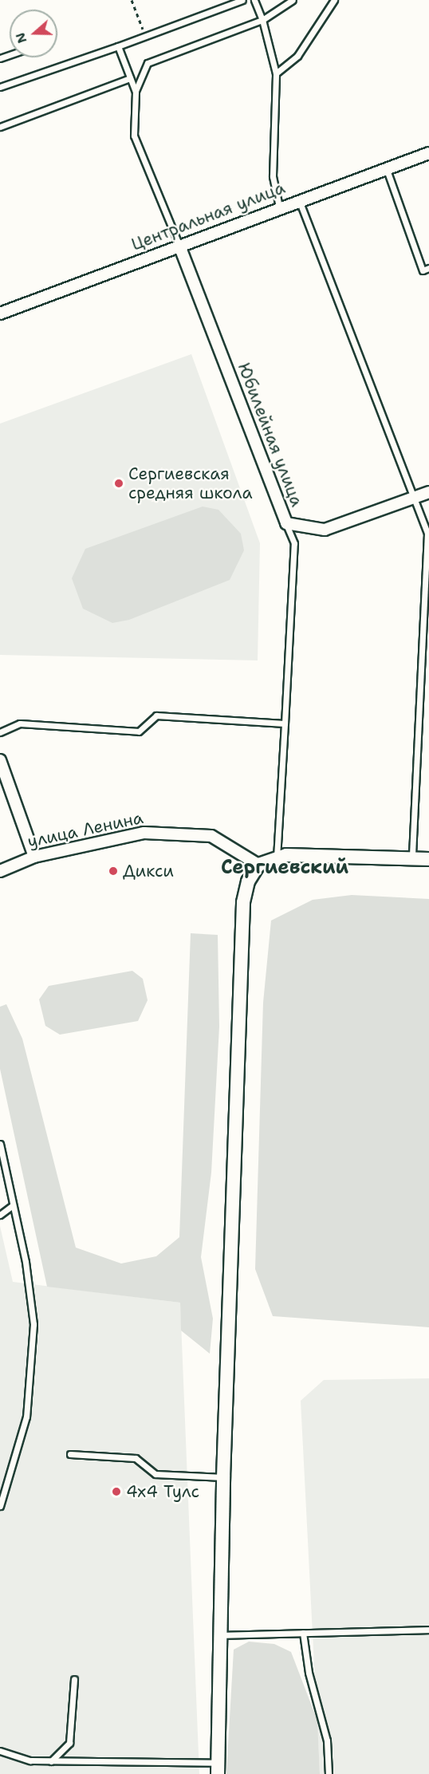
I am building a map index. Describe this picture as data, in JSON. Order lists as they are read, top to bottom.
{
  "streets": {
    "street": ["Центральная улица", "Юбилейная улица", "улица Ленина"]
  },
  "crossings": [
    ["Центральная улица", "Юбилейная улица"]
  ],
  "districts": ["Сергиевский"],
  "places": ["Сергиевская средняя школа", "Дикси", "4x4 Тулс"],
  "north": "left"
}
